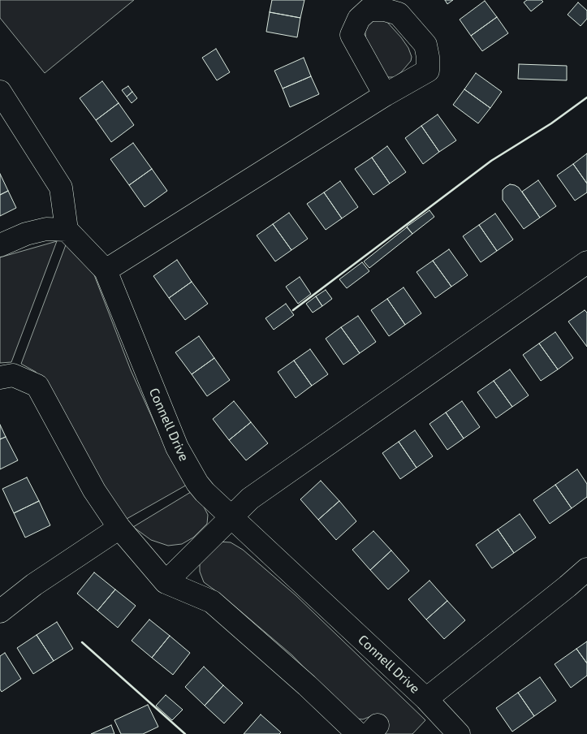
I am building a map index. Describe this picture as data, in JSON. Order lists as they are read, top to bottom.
{
  "streets": {
    "street": ["Connell Drive"]
  }
}
